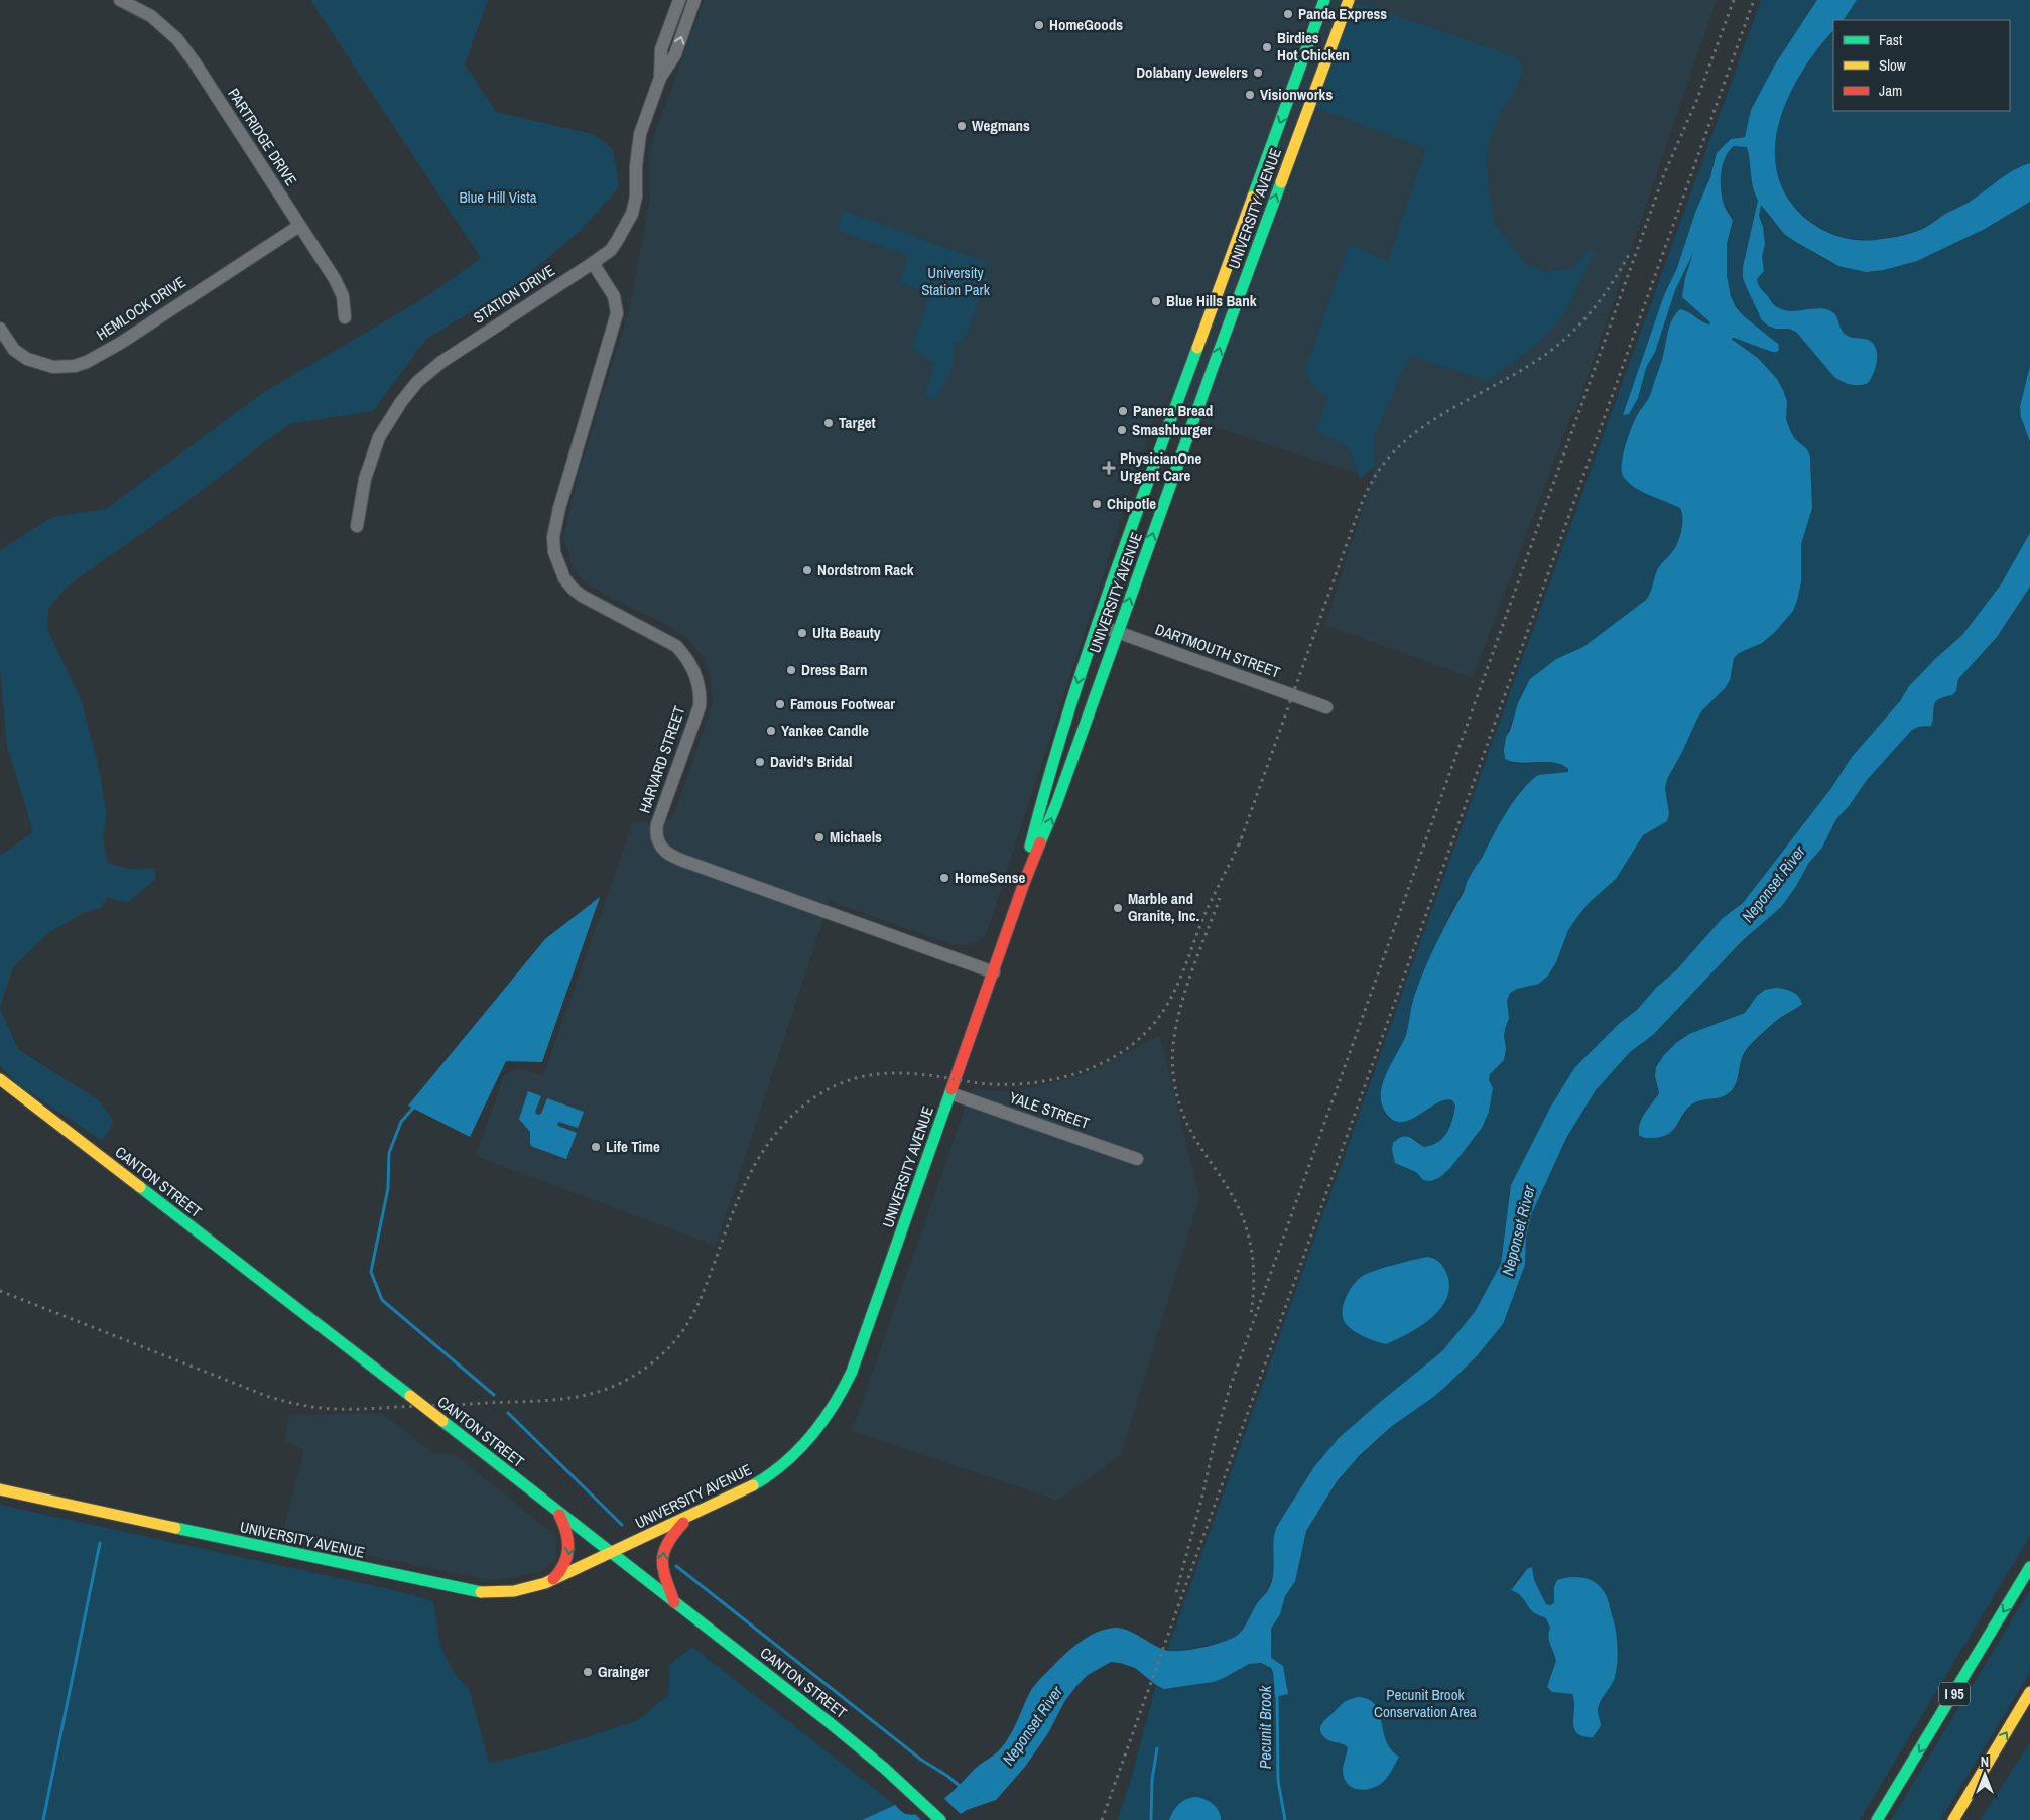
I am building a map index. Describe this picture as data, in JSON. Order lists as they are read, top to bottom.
{
  "streets": {
    "main road": ["UNIVERSITY AVENUE", "CANTON STREET", "I 95"],
    "street": [
      "PARTRIDGE DRIVE",
      "STATION DRIVE",
      "HEMLOCK DRIVE",
      "DARTMOUTH STREET",
      "HARVARD STREET",
      "YALE STREET"
    ]
  },
  "crossings": [
    ["PARTRIDGE DRIVE", "HEMLOCK DRIVE"],
    ["UNIVERSITY AVENUE", "DARTMOUTH STREET"],
    ["UNIVERSITY AVENUE", "HARVARD STREET"],
    ["UNIVERSITY AVENUE", "YALE STREET"],
    ["UNIVERSITY AVENUE", "CANTON STREET"],
    ["STATION DRIVE", "HARVARD STREET"]
  ],
  "water": ["Neponset River", "Pecunit Brook"],
  "parks": ["Blue Hill Vista", "University Station Park", "Pecunit Brook Conservation Area"],
  "places": {
    "other": [
      "Panda Express",
      "HomeGoods",
      "Birdies Hot Chicken",
      "Dolabany Jewelers",
      "Visionworks",
      "Wegmans",
      "Blue Hills Bank",
      "Panera Bread",
      "Target",
      "Smashburger",
      "Chipotle",
      "Nordstrom Rack",
      "Ulta Beauty",
      "Dress Barn",
      "Famous Footwear",
      "Yankee Candle",
      "David's Bridal",
      "Michaels",
      "HomeSense",
      "Marble and Granite, Inc.",
      "Life Time",
      "Grainger"
    ],
    "health": ["PhysicianOne Urgent Care"]
  },
  "legend": ["Fast", "Slow", "Jam"],
  "north": "top"
}
